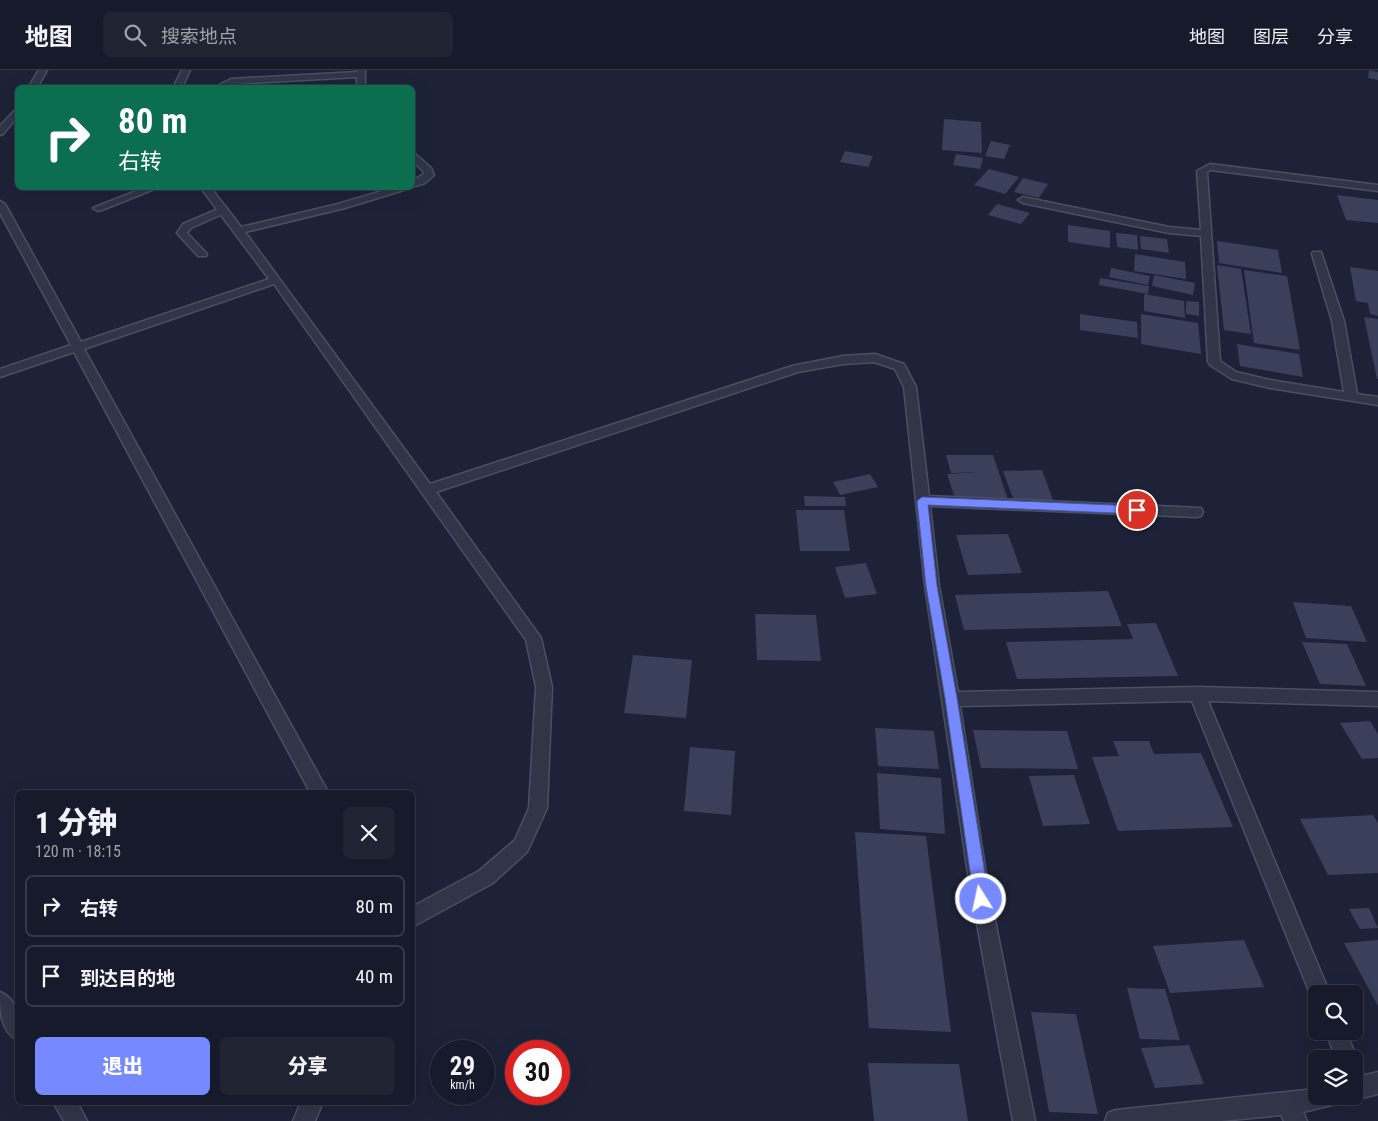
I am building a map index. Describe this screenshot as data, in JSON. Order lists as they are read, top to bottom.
{
  "page": {
    "header": "地图",
    "search": "搜索地点",
    "nav": ["地图", "图层", "分享"],
    "turn": ["80 m", "右转"],
    "heading": ["1 分钟", "120 m · 18:15"],
    "list": [
      {
        "name": "右转",
        "value": "80 m"
      },
      {
        "name": "到达目的地",
        "value": "40 m"
      }
    ],
    "buttons": ["退出", "分享"],
    "speed": "29 km/h",
    "limit": "30"
  }
}
